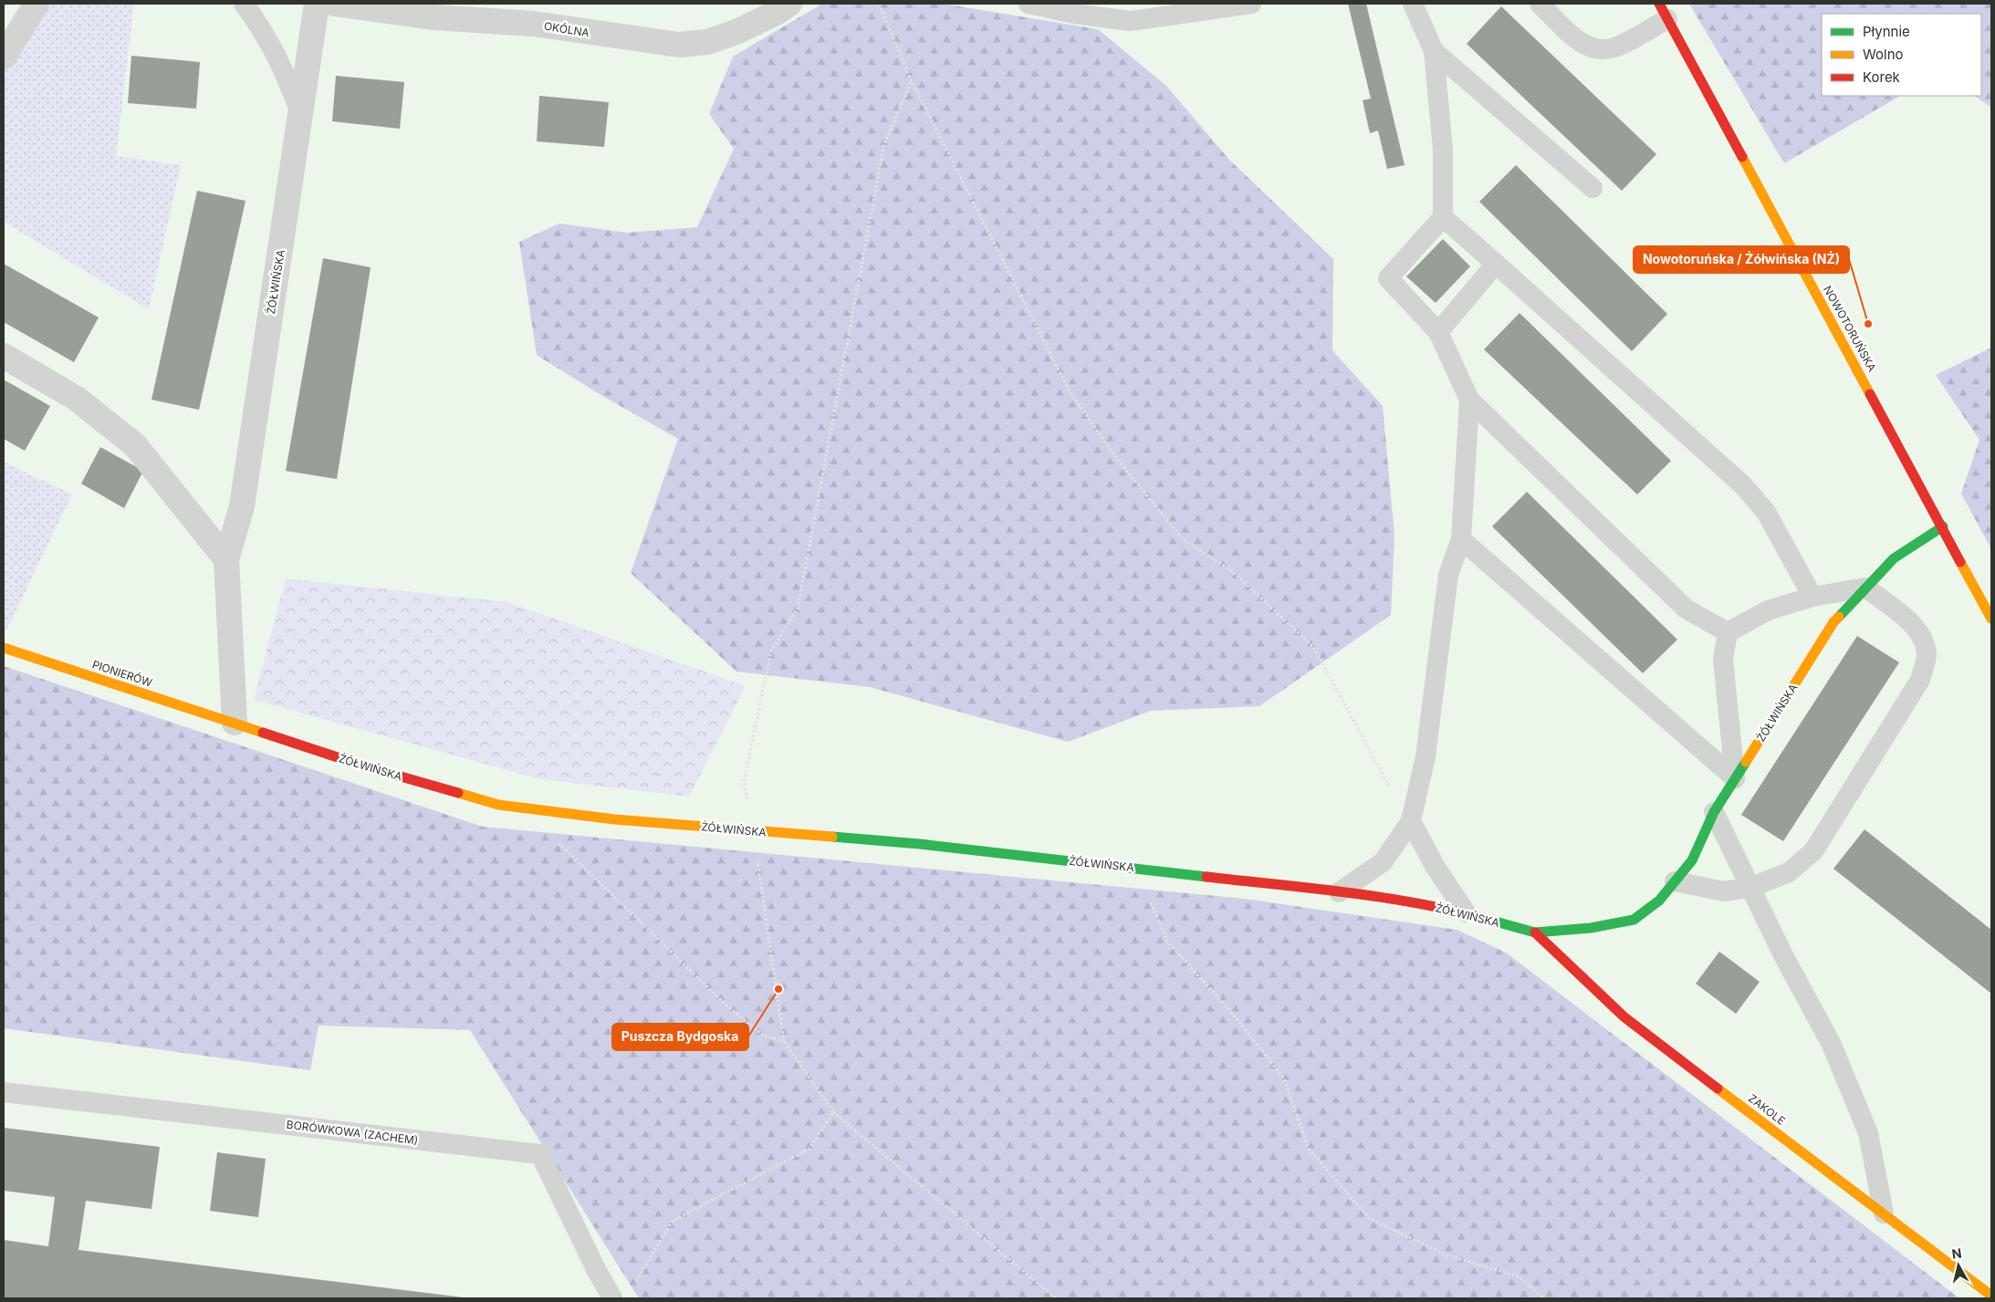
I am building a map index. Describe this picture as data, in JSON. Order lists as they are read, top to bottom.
{
  "streets": {
    "street": [
      "OKÓLNA",
      "ŻÓŁWIŃSKA",
      "NOWOTORUŃSKA",
      "PIONIERÓW",
      "ZAKOLE"
    ],
    "lane": ["BORÓWKOWA (ZACHEM)"]
  },
  "crossings": [
    ["ŻÓŁWIŃSKA", "NOWOTORUŃSKA"],
    ["ŻÓŁWIŃSKA", "PIONIERÓW"],
    ["ŻÓŁWIŃSKA", "ZAKOLE"]
  ],
  "places": ["Nowotoruńska / Żółwińska (NŻ)", "Puszcza Bydgoska"],
  "legend": ["Płynnie", "Wolno", "Korek"],
  "north": "top"
}
